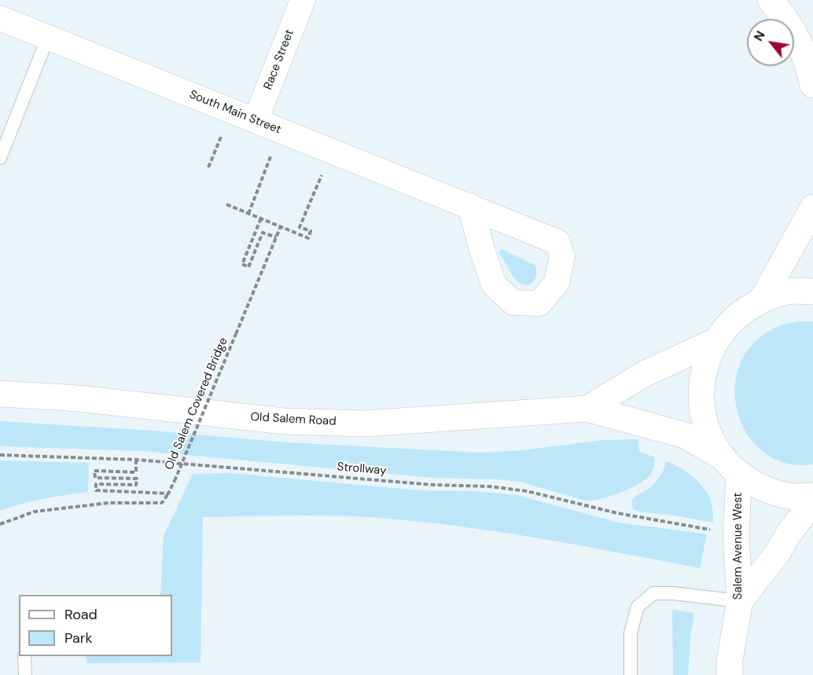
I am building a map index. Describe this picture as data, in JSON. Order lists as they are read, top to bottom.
{
  "streets": {
    "main road": ["Old Salem Road", "Salem Avenue West"],
    "street": ["Race Street", "South Main Street"],
    "path": ["Old Salem Covered Bridge", "Strollway"]
  },
  "crossings": [
    ["Race Street", "South Main Street"],
    ["Old Salem Road", "Salem Avenue West"]
  ],
  "legend": ["Road", "Park"],
  "north": "top left"
}
